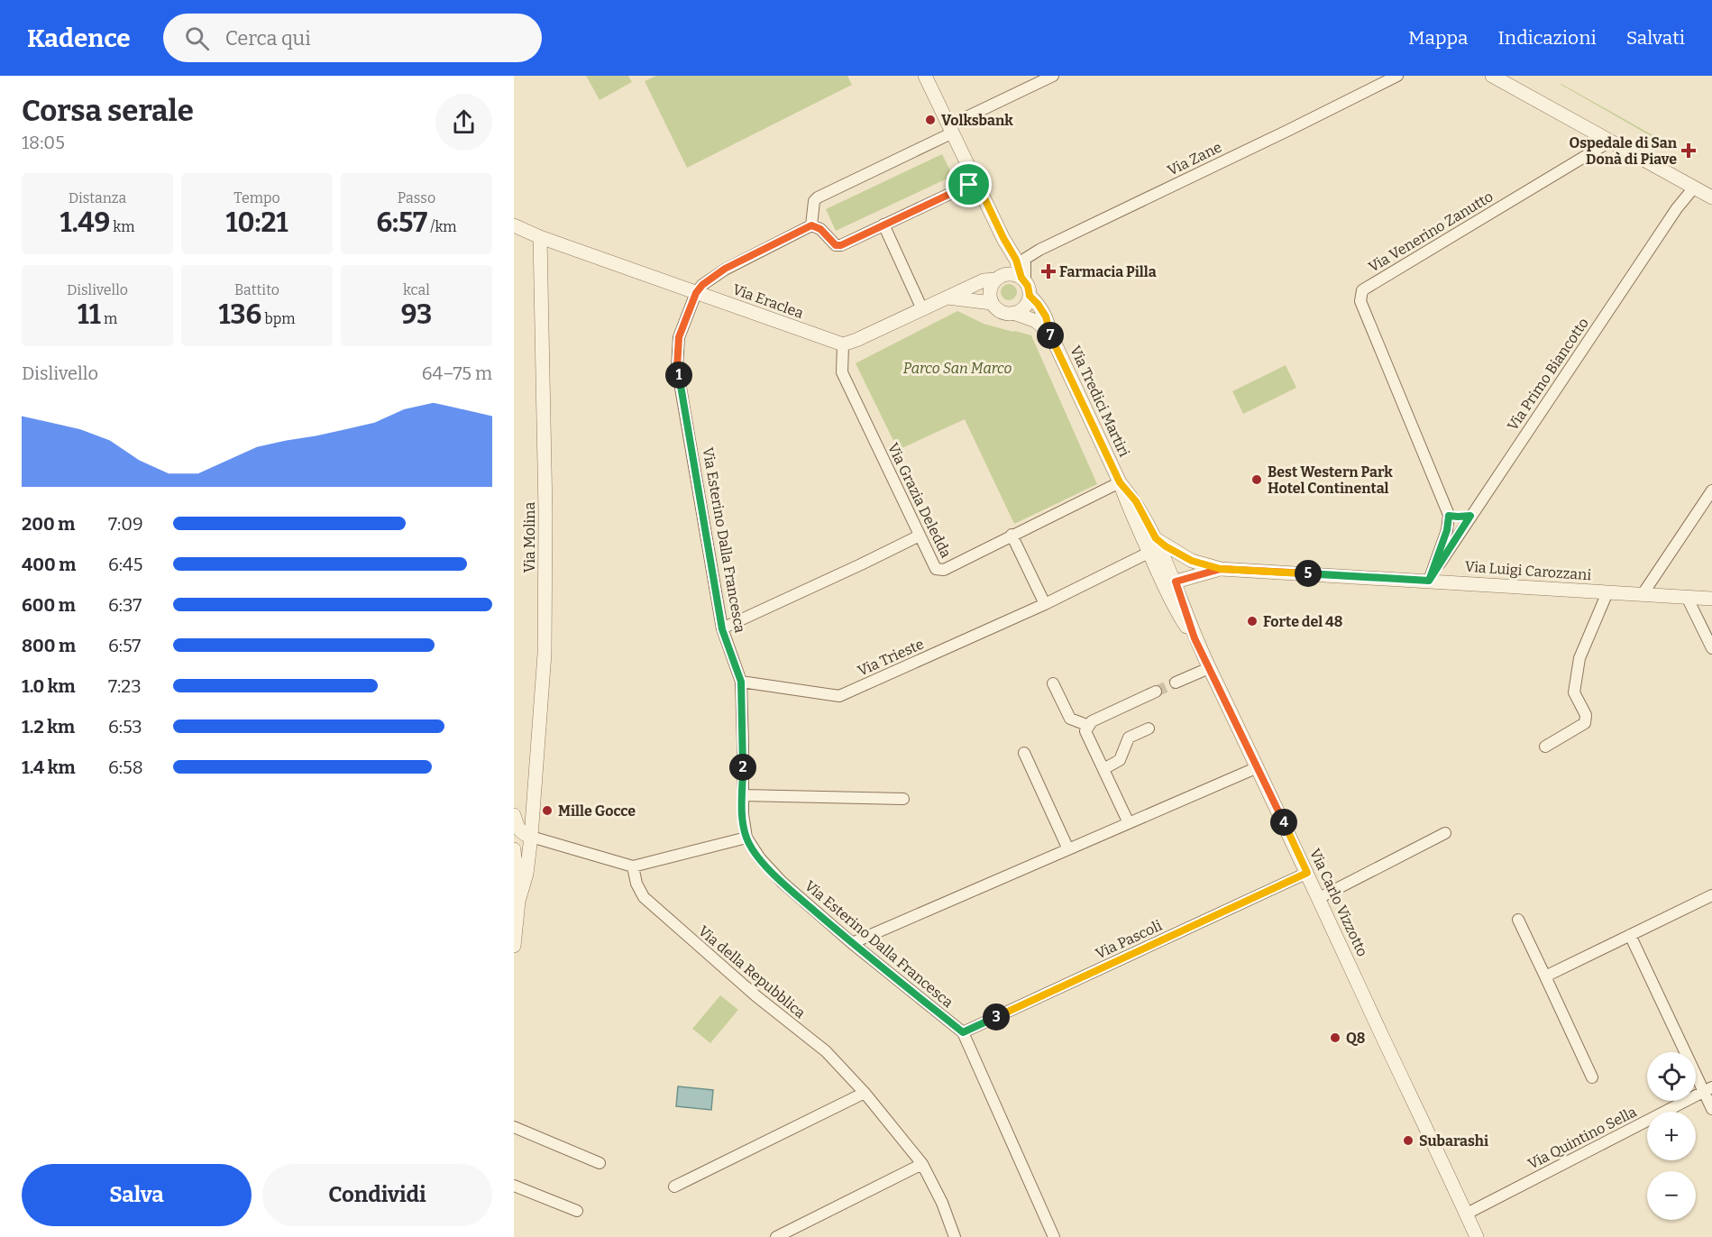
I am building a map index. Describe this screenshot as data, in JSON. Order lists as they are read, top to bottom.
{
  "streets": {
    "street": [
      "Via Zane",
      "Via Venerino Zanutto",
      "Via Eraclea",
      "Via Primo Biancotto",
      "Via Tredici Martiri",
      "Via Grazia Deledda",
      "Via Molina",
      "Via Esterino Dalla Francesca",
      "Via Luigi Carozzani",
      "Via Trieste",
      "Via Carlo Vizzotto",
      "Via Pascoli",
      "Via della Repubblica",
      "Via Quintino Sella"
    ]
  },
  "crossings": [
    ["Via Zane", "Via Tredici Martiri"],
    ["Via Eraclea", "Via Grazia Deledda"],
    ["Via Eraclea", "Via Molina"],
    ["Via Eraclea", "Via Esterino Dalla Francesca"],
    ["Via Primo Biancotto", "Via Luigi Carozzani"],
    ["Via Tredici Martiri", "Via Grazia Deledda"],
    ["Via Tredici Martiri", "Via Luigi Carozzani"],
    ["Via Tredici Martiri", "Via Carlo Vizzotto"],
    ["Via Esterino Dalla Francesca", "Via Trieste"],
    ["Via Esterino Dalla Francesca", "Via Pascoli"],
    ["Via Luigi Carozzani", "Via Carlo Vizzotto"],
    ["Via Carlo Vizzotto", "Via Pascoli"],
    ["Via Carlo Vizzotto", "Via Quintino Sella"]
  ],
  "parks": ["Parco San Marco"],
  "places": {
    "other": [
      "Volksbank",
      "Best Western Park Hotel Continental",
      "Forte del 48",
      "Mille Gocce",
      "Q8",
      "Subarashi"
    ],
    "health": ["Ospedale di San Donà di Piave", "Farmacia Pilla"]
  },
  "page": {
    "header": "Kadence",
    "search": "Cerca qui",
    "nav": ["Mappa", "Indicazioni", "Salvati"],
    "heading": ["Corsa serale", "18:05"],
    "stats": [
      ["Distanza", "1.49 km"],
      ["Tempo", "10:21"],
      ["Passo", "6:57 /km"],
      ["Dislivello", "11 m"],
      ["Battito", "136 bpm"],
      ["kcal", "93"]
    ],
    "pins": [
      "7",
      "1",
      "5",
      "2",
      "4",
      "3"
    ],
    "chart": ["Dislivello", "64–75 m"],
    "list": [
      {
        "name": "200 m",
        "note": "7:09"
      },
      {
        "name": "400 m",
        "note": "6:45"
      },
      {
        "name": "600 m",
        "note": "6:37"
      },
      {
        "name": "800 m",
        "note": "6:57"
      },
      {
        "name": "1.0 km",
        "note": "7:23"
      },
      {
        "name": "1.2 km",
        "note": "6:53"
      },
      {
        "name": "1.4 km",
        "note": "6:58"
      }
    ],
    "map_buttons": ["+", "−"],
    "buttons": ["Salva", "Condividi"]
  }
}
